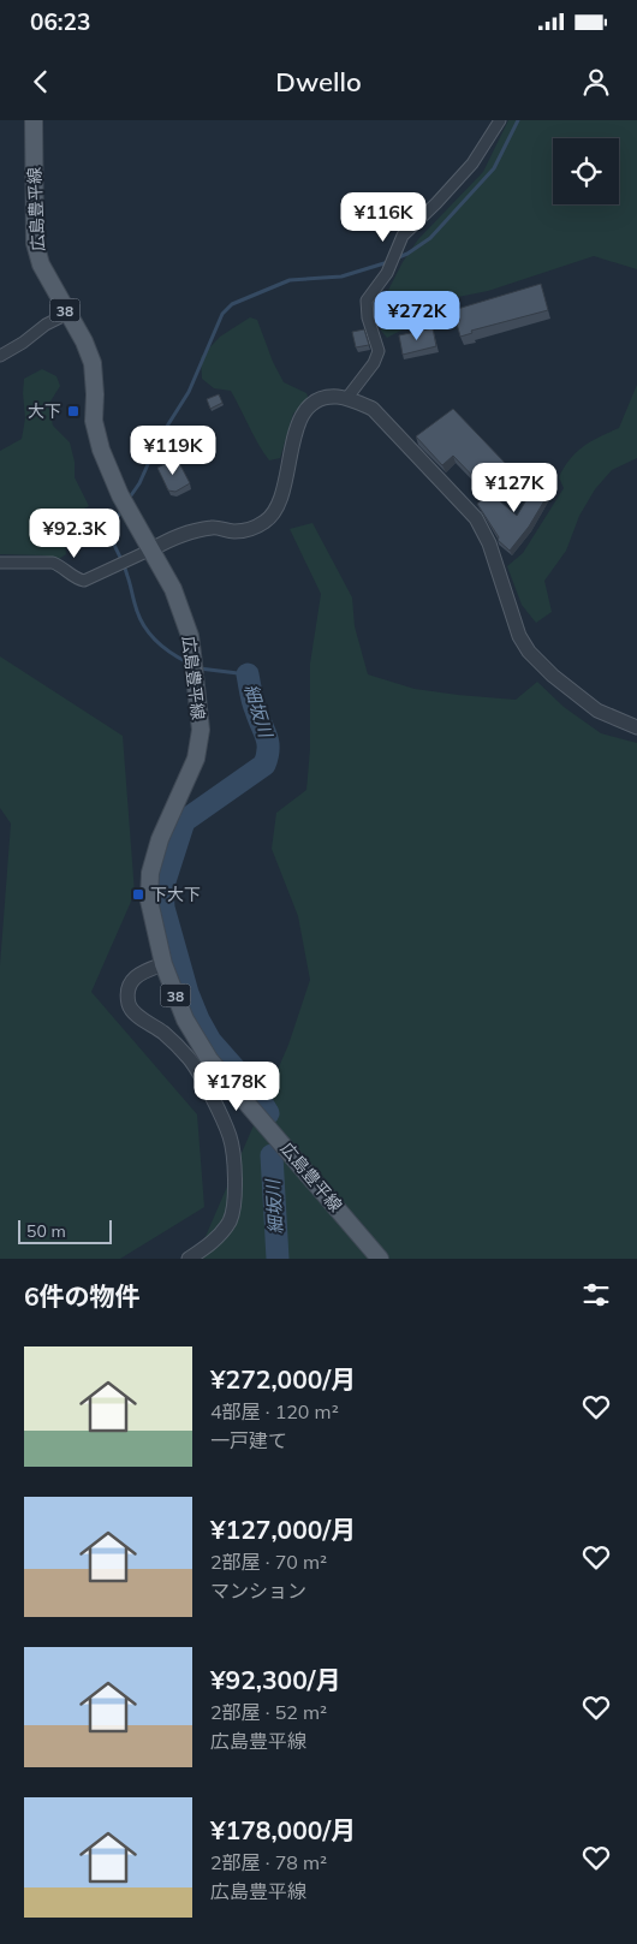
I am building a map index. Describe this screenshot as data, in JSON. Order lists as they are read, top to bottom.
{
  "streets": {
    "main road": ["広島豊平線", "38"]
  },
  "water": ["細坂川"],
  "places": {
    "transit": ["大下", "下大下"]
  },
  "scale_bar": "50 m",
  "page": {
    "status": "06:23",
    "header": "Dwello",
    "price": [
      "¥116K",
      "¥272K",
      "¥119K",
      "¥127K",
      "¥92.3K",
      "¥178K"
    ],
    "scale": "50 m",
    "heading": "6件の物件",
    "list": [
      {
        "name": "¥272,000/月",
        "note": "4部屋 · 120 m² · 一戸建て"
      },
      {
        "name": "¥127,000/月",
        "note": "2部屋 · 70 m² · マンション"
      },
      {
        "name": "¥92,300/月",
        "note": "2部屋 · 52 m² · 広島豊平線"
      },
      {
        "name": "¥178,000/月",
        "note": "2部屋 · 78 m² · 広島豊平線"
      }
    ]
  }
}
